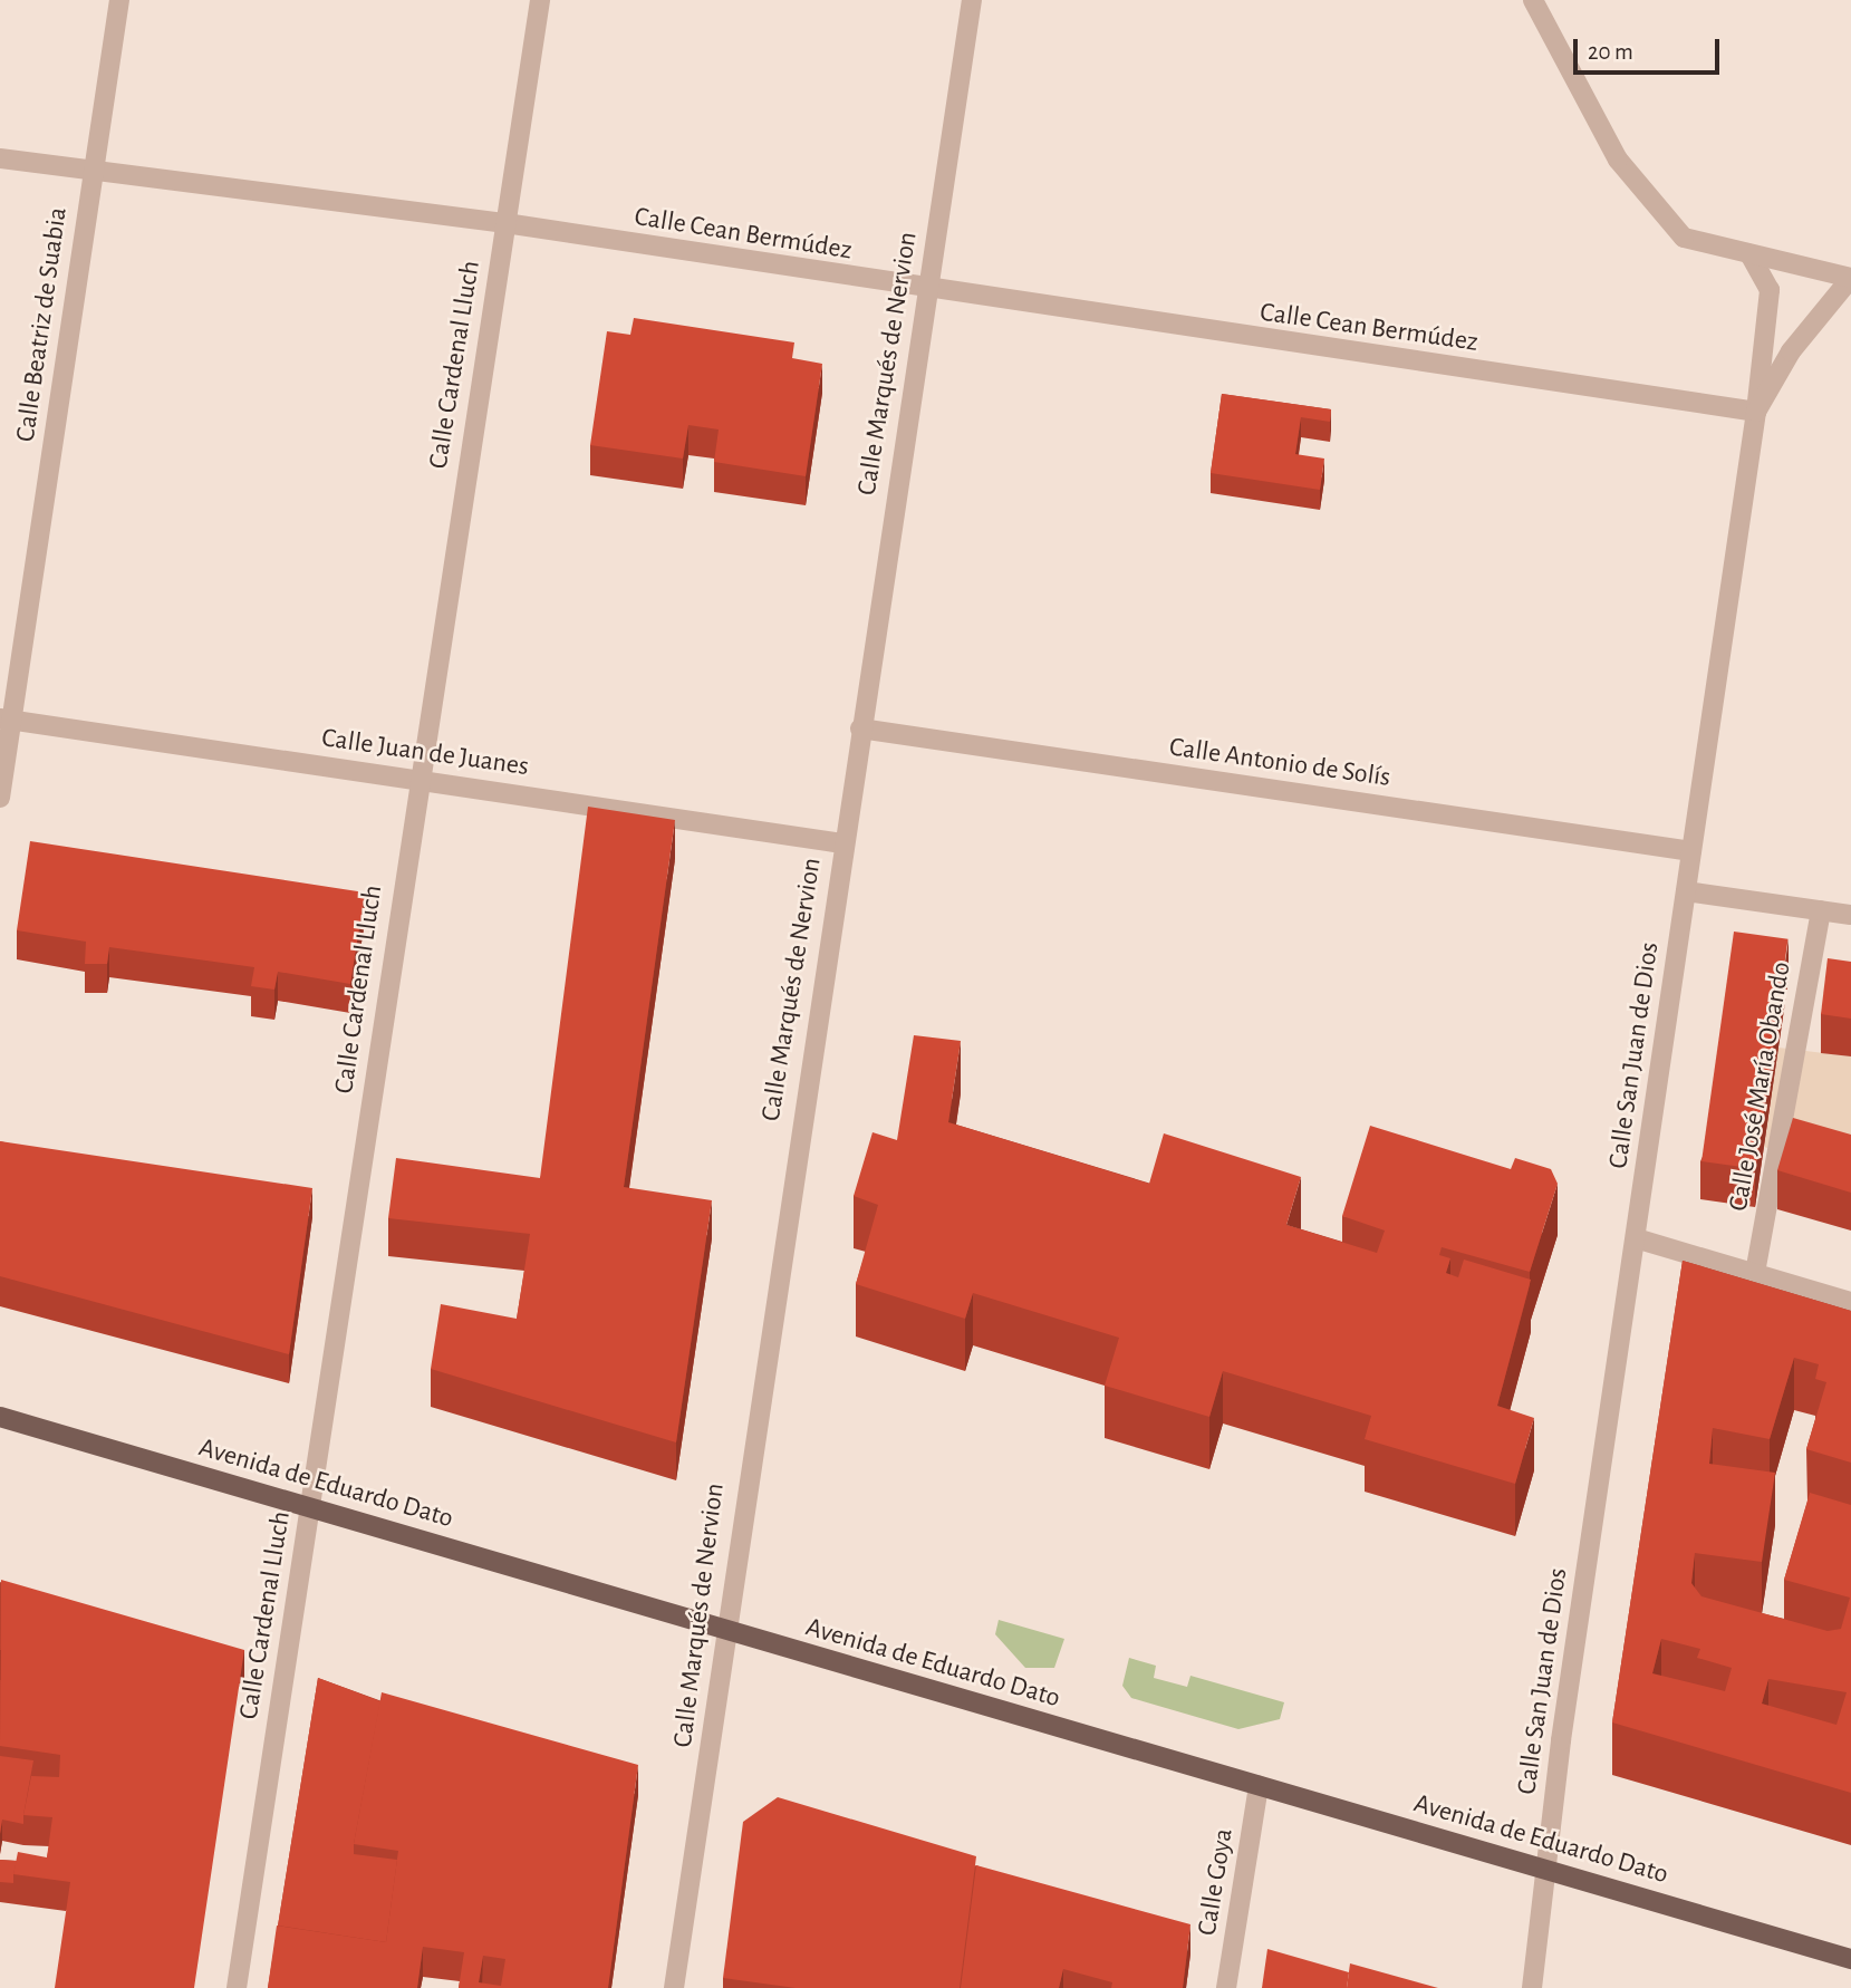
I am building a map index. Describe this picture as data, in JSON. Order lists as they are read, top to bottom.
{
  "streets": {
    "main road": ["Avenida de Eduardo Dato"],
    "street": [
      "Calle Cean Bermúdez",
      "Calle Beatriz de Suabia",
      "Calle Marqués de Nervion",
      "Calle Cardenal Lluch",
      "Calle Juan de Juanes",
      "Calle Antonio de Solís",
      "Calle San Juan de Dios",
      "Calle José María Obando",
      "Calle Goya"
    ]
  },
  "crossings": [
    ["Calle Cean Bermúdez", "Calle Beatriz de Suabia"],
    ["Calle Cean Bermúdez", "Calle Marqués de Nervion"],
    ["Calle Cean Bermúdez", "Calle Cardenal Lluch"],
    ["Calle Cean Bermúdez", "Calle San Juan de Dios"],
    ["Calle Beatriz de Suabia", "Calle Juan de Juanes"],
    ["Calle Marqués de Nervion", "Calle Juan de Juanes"],
    ["Calle Marqués de Nervion", "Calle Antonio de Solís"],
    ["Calle Marqués de Nervion", "Avenida de Eduardo Dato"],
    ["Calle Cardenal Lluch", "Calle Juan de Juanes"],
    ["Calle Cardenal Lluch", "Avenida de Eduardo Dato"],
    ["Calle Antonio de Solís", "Calle San Juan de Dios"],
    ["Calle San Juan de Dios", "Avenida de Eduardo Dato"],
    ["Avenida de Eduardo Dato", "Calle Goya"]
  ],
  "scale_bar": "20 m"
}
